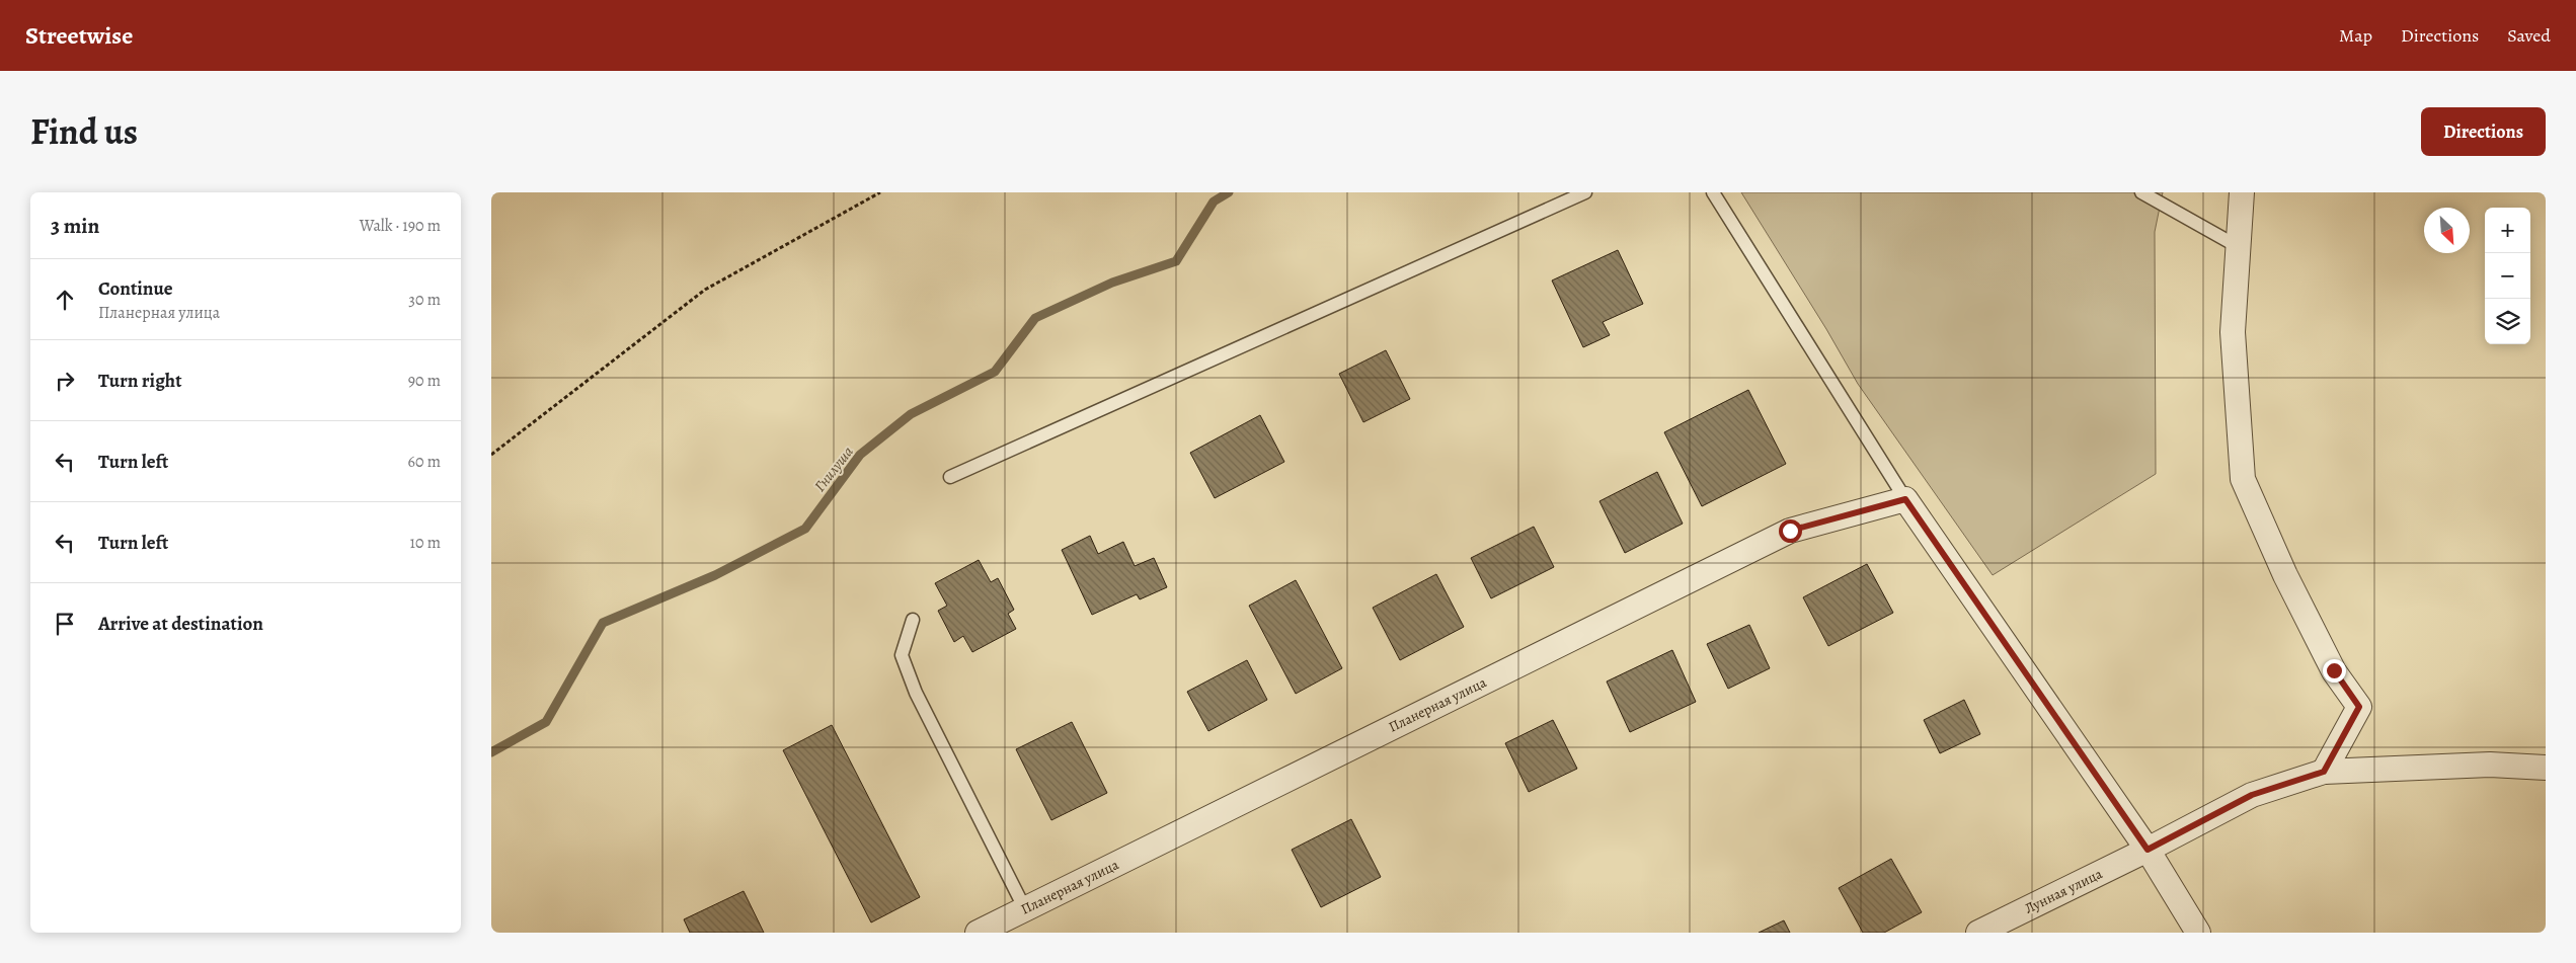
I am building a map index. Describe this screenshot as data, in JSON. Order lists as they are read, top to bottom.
{
  "streets": {
    "street": ["Планерная улица", "Лунная улица"]
  },
  "water": ["Гнилуша"],
  "north": "bottom right",
  "page": {
    "header": "Streetwise",
    "nav": ["Map", "Directions", "Saved"],
    "title": "Find us",
    "buttons": "Directions",
    "heading": ["3 min", "Walk · 190 m"],
    "map_buttons": ["+", "−"],
    "list": [
      ["Continue", "Планерная улица", "30 m"],
      ["Turn right", "90 m"],
      ["Turn left", "60 m"],
      ["Turn left", "10 m"],
      "Arrive at destination"
    ]
  }
}
